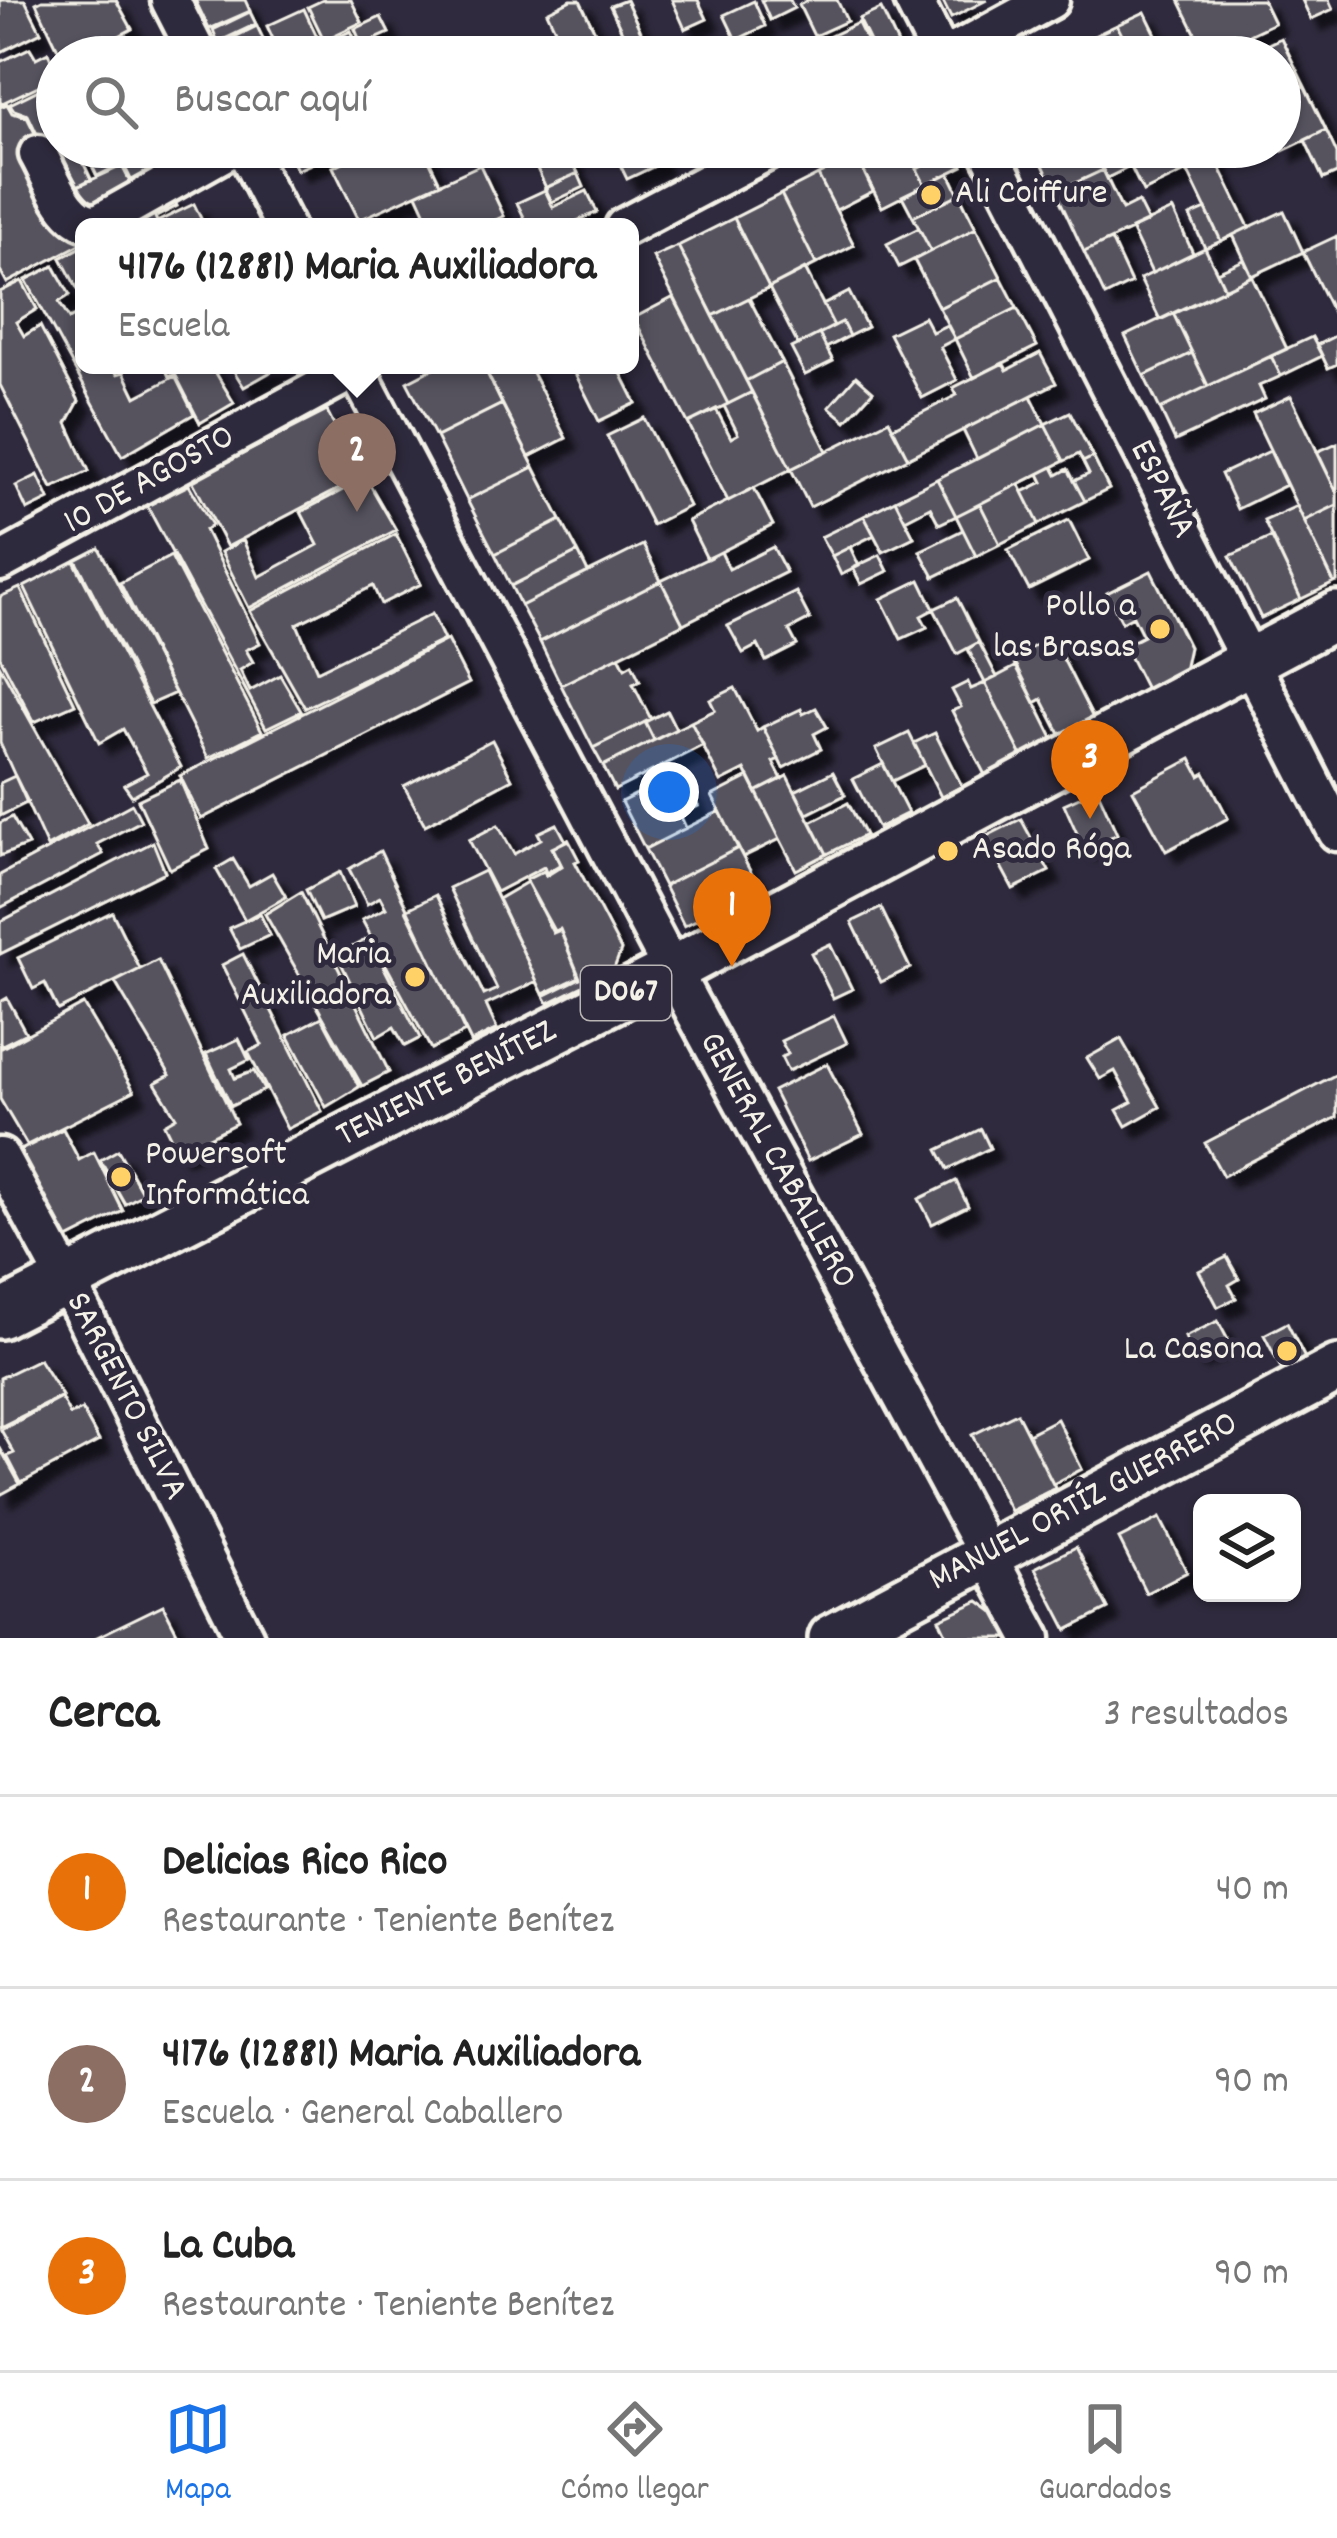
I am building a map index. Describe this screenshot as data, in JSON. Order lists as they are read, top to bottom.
{
  "streets": {
    "main road": ["D067", "TENIENTE BENÍTEZ", "MANUEL ORTÍZ GUERRERO"],
    "street": [
      "10 DE AGOSTO",
      "ESPAÑA",
      "GENERAL CABALLERO",
      "SARGENTO SILVA"
    ]
  },
  "crossings": [
    ["ESPAÑA", "TENIENTE BENÍTEZ"],
    ["TENIENTE BENÍTEZ", "GENERAL CABALLERO"],
    ["TENIENTE BENÍTEZ", "SARGENTO SILVA"],
    ["GENERAL CABALLERO", "MANUEL ORTÍZ GUERRERO"]
  ],
  "places": [
    "Ali Coiffure",
    "Pollo a las Brasas",
    "Asado Róga",
    "Maria Auxiliadora",
    "Powersoft Informática",
    "La Casona"
  ],
  "page": {
    "search": "Buscar aquí",
    "popup": ["4176 (12881) Maria Auxiliadora", "Escuela"],
    "pins": ["2", "3", "1"],
    "heading": ["Cerca", "3 resultados"],
    "list": [
      {
        "mark": "1",
        "name": "Delicias Rico Rico",
        "note": "Restaurante · Teniente Benítez",
        "value": "40 m"
      },
      {
        "mark": "2",
        "name": "4176 (12881) Maria Auxiliadora",
        "note": "Escuela · General Caballero",
        "value": "90 m"
      },
      {
        "mark": "3",
        "name": "La Cuba",
        "note": "Restaurante · Teniente Benítez",
        "value": "90 m"
      }
    ],
    "nav": ["Mapa", "Cómo llegar", "Guardados"]
  }
}
